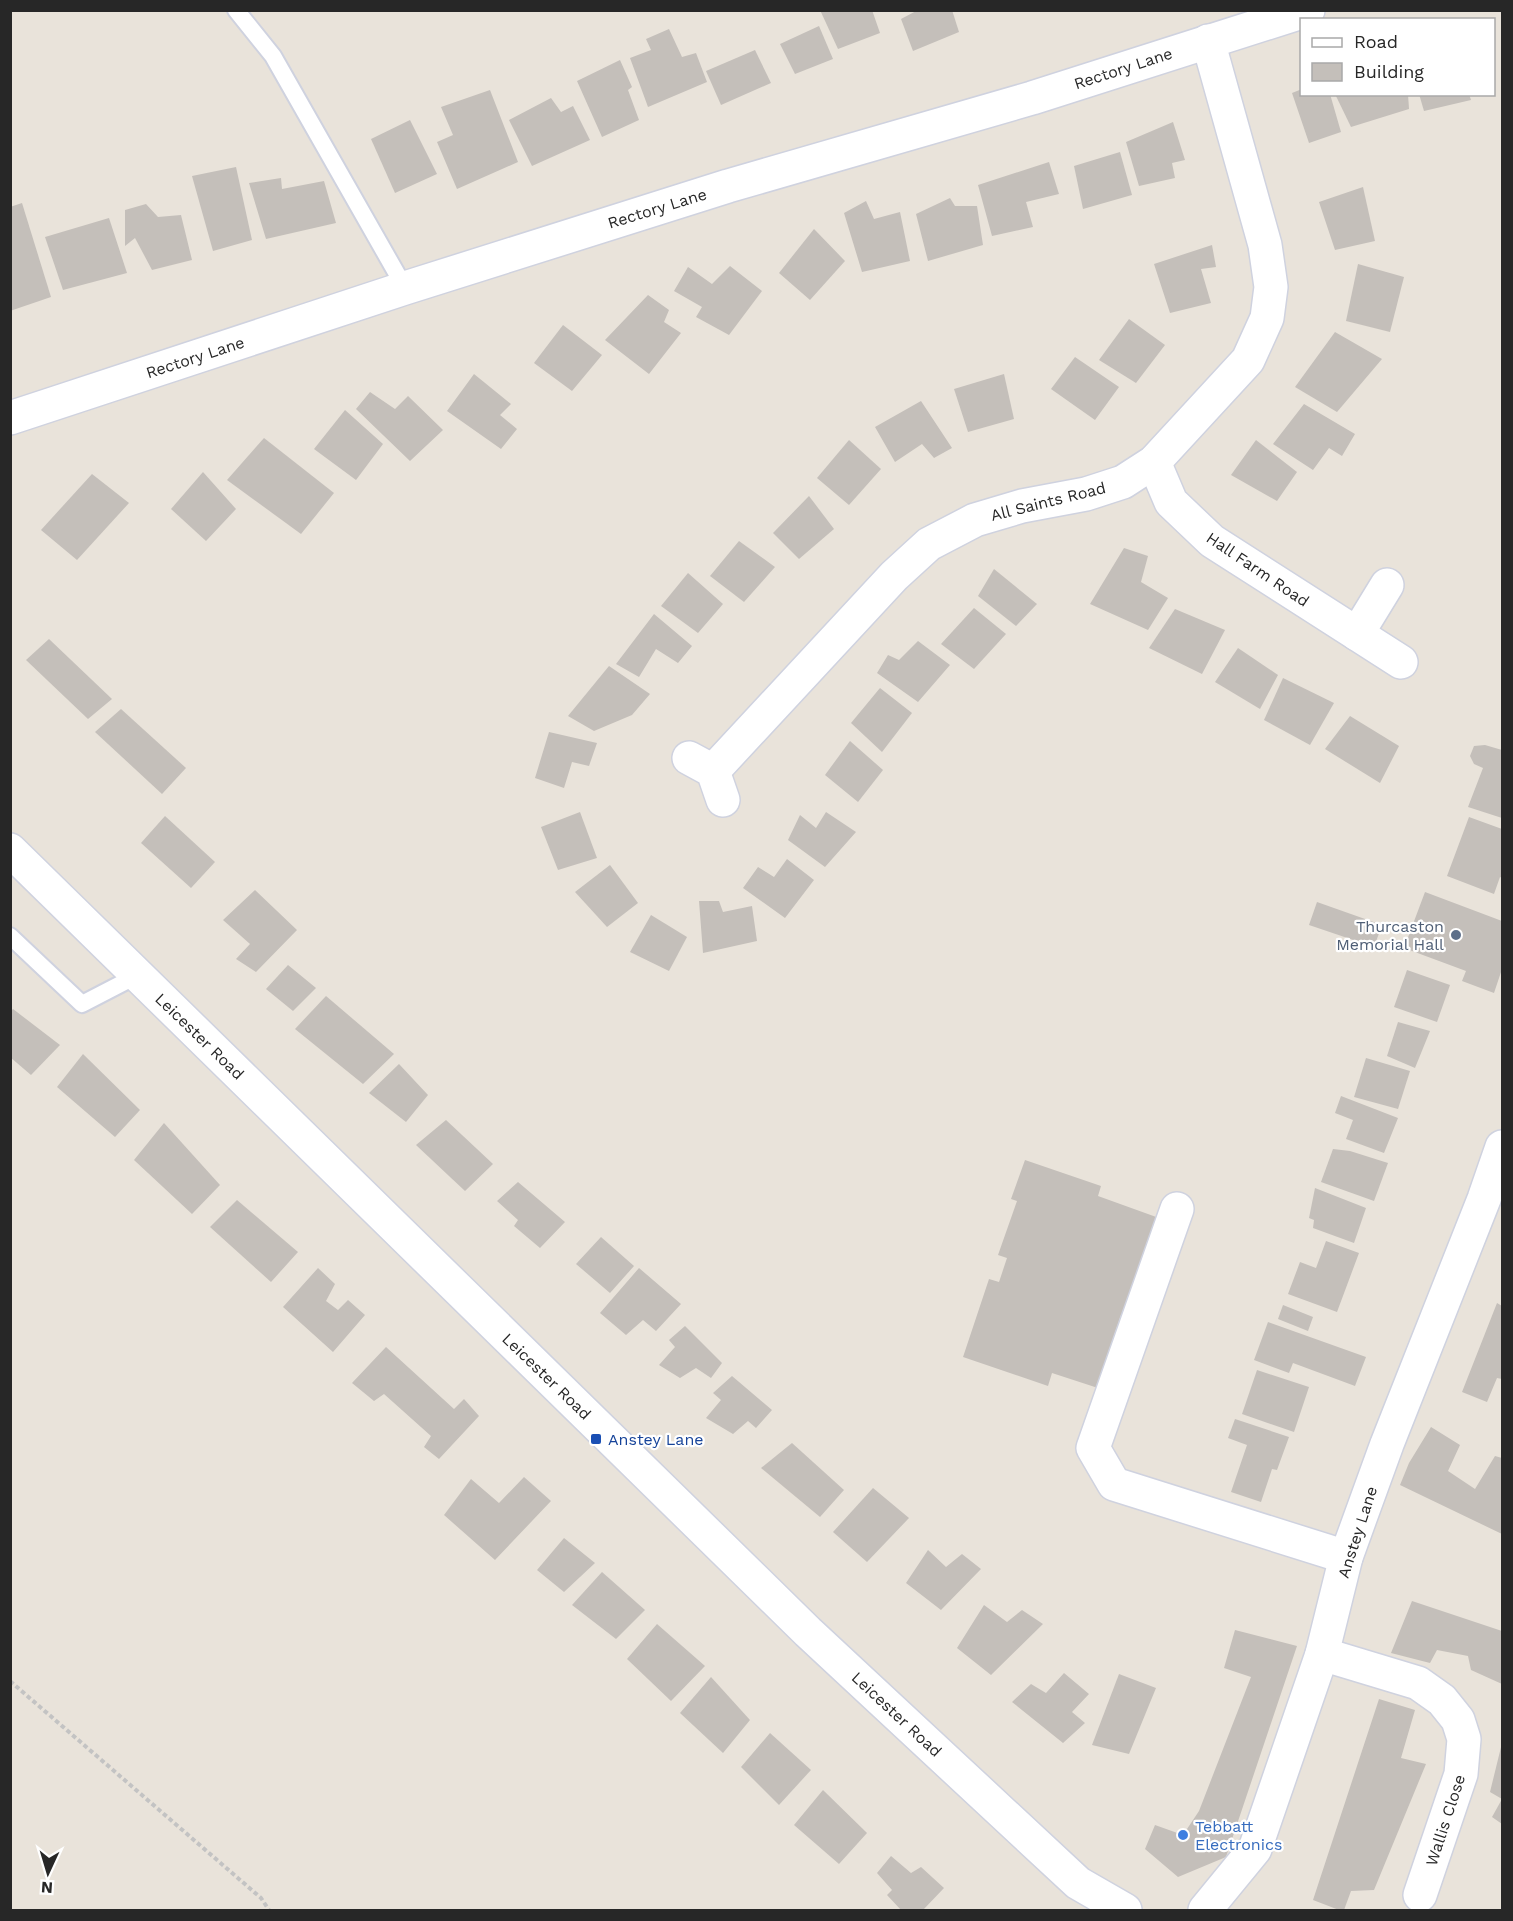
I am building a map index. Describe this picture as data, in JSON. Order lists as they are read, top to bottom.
{
  "streets": {
    "street": [
      "Rectory Lane",
      "All Saints Road",
      "Hall Farm Road",
      "Leicester Road",
      "Anstey Lane",
      "Wallis Close"
    ]
  },
  "crossings": [
    ["Rectory Lane", "All Saints Road"],
    ["All Saints Road", "Hall Farm Road"],
    ["Anstey Lane", "Wallis Close"]
  ],
  "places": {
    "other": ["Thurcaston Memorial Hall", "Tebbatt Electronics"],
    "transit": ["Anstey Lane"]
  },
  "legend": ["Road", "Building"],
  "north": "bottom"
}
